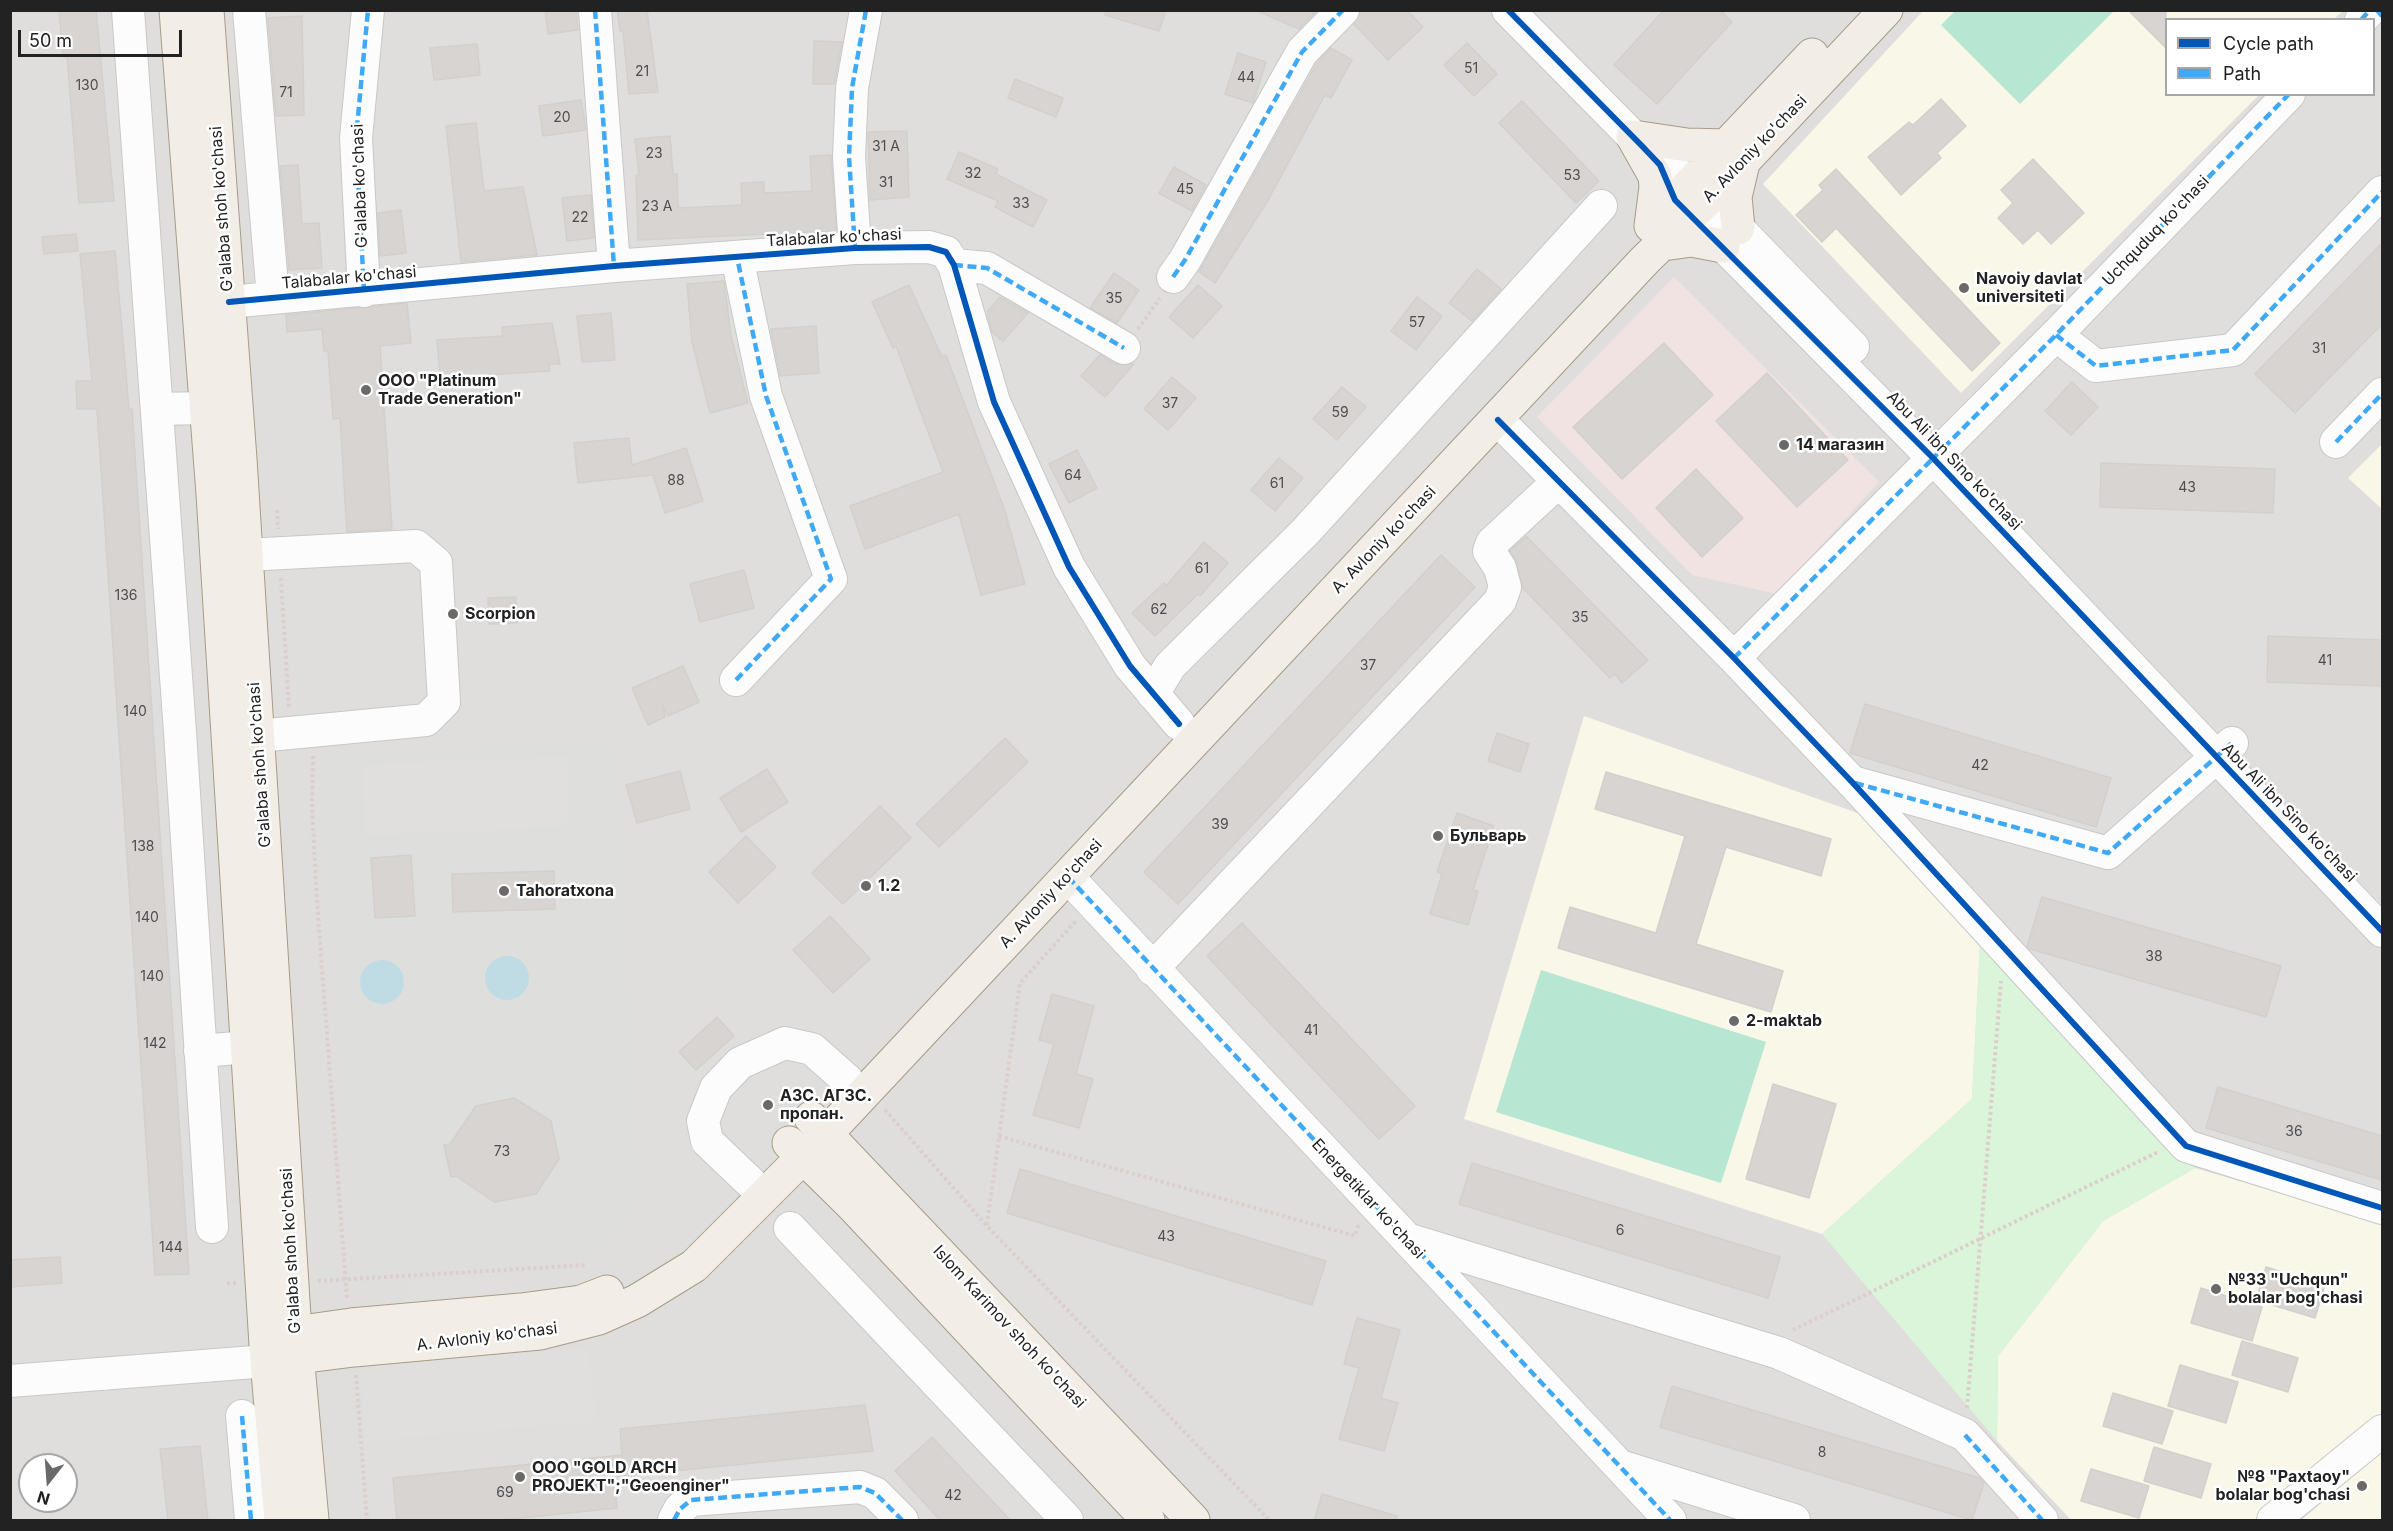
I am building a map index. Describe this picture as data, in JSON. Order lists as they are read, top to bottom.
{
  "streets": {
    "main road": ["A. Avloniy ko'chasi", "G'alaba shoh ko'chasi", "Islom Karimov shoh ko'chasi"],
    "street": [
      "G'alaba ko'chasi",
      "Uchquduq ko'chasi",
      "Talabalar ko'chasi",
      "Abu Ali ibn Sino ko'chasi",
      "Energetiklar ko'chasi"
    ]
  },
  "crossings": [
    ["A. Avloniy ko'chasi", "G'alaba shoh ko'chasi"],
    ["A. Avloniy ko'chasi", "Abu Ali ibn Sino ko'chasi"],
    ["A. Avloniy ko'chasi", "Energetiklar ko'chasi"],
    ["A. Avloniy ko'chasi", "Islom Karimov shoh ko'chasi"],
    ["G'alaba ko'chasi", "Talabalar ko'chasi"],
    ["G'alaba shoh ko'chasi", "Talabalar ko'chasi"],
    ["Uchquduq ko'chasi", "Abu Ali ibn Sino ko'chasi"]
  ],
  "places": [
    "Navoiy davlat universiteti",
    "OOO \"Platinum Trade Generation\"",
    "14 магазин",
    "Scorpion",
    "Бульварь",
    "1.2",
    "Tahoratxona",
    "2-maktab",
    "АЗС. АГЗС. пропан.",
    "№33 \"Uchqun\" bolalar bog'chasi",
    "ООО \"GOLD ARCH PROJEKT\";\"Geoenginer\"",
    "№8 \"Paxtaoy\" bolalar bog'chasi"
  ],
  "house_numbers": [
    "51",
    "21",
    "44",
    "130",
    "71",
    "20",
    "31 А",
    "23",
    "32",
    "53",
    "31",
    "45",
    "33",
    "23 А",
    "22",
    "35",
    "57",
    "31",
    "37",
    "59",
    "64",
    "88",
    "61",
    "43",
    "61",
    "136",
    "62",
    "35",
    "41",
    "37",
    "140",
    "42",
    "39",
    "138",
    "140",
    "38",
    "140",
    "41",
    "142",
    "36",
    "73",
    "6",
    "43",
    "144",
    "8",
    "69",
    "42"
  ],
  "legend": ["Cycle path", "Path"],
  "scale_bar": "50 m",
  "north": "bottom"
}
